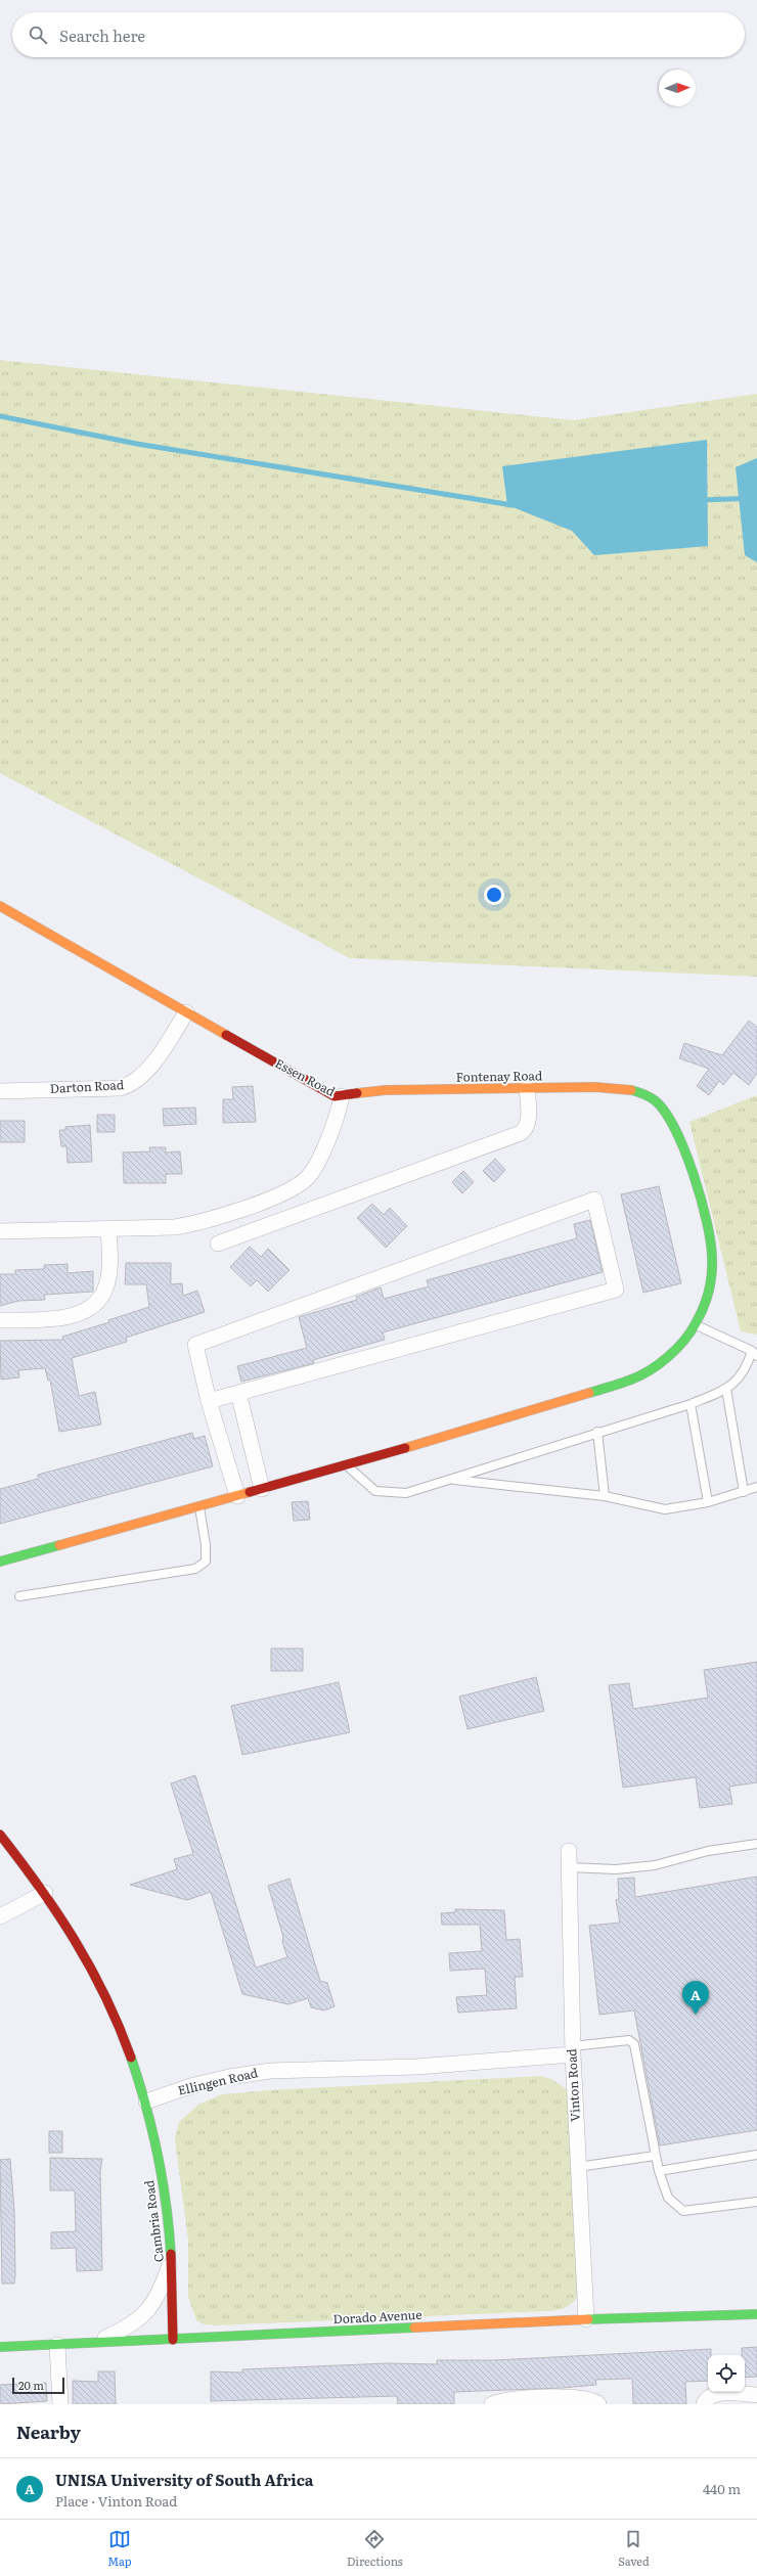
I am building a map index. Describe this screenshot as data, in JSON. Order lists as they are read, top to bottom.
{
  "streets": {
    "street": [
      "Fontenay Road",
      "Essen Road",
      "Darton Road",
      "Ellingen Road",
      "Vinton Road",
      "Cambria Road",
      "Dorado Avenue"
    ]
  },
  "crossings": [
    ["Fontenay Road", "Essen Road"],
    ["Essen Road", "Darton Road"],
    ["Ellingen Road", "Vinton Road"],
    ["Ellingen Road", "Cambria Road"],
    ["Vinton Road", "Dorado Avenue"],
    ["Cambria Road", "Dorado Avenue"]
  ],
  "scale_bar": "20 m",
  "north": "right",
  "page": {
    "search": "Search here",
    "pins": "A",
    "scale": "20 m",
    "heading": "Nearby",
    "list": [
      {
        "mark": "A",
        "name": "UNISA University of South Africa",
        "note": "Place · Vinton Road",
        "value": "440 m"
      }
    ],
    "nav": ["Map", "Directions", "Saved"]
  }
}
